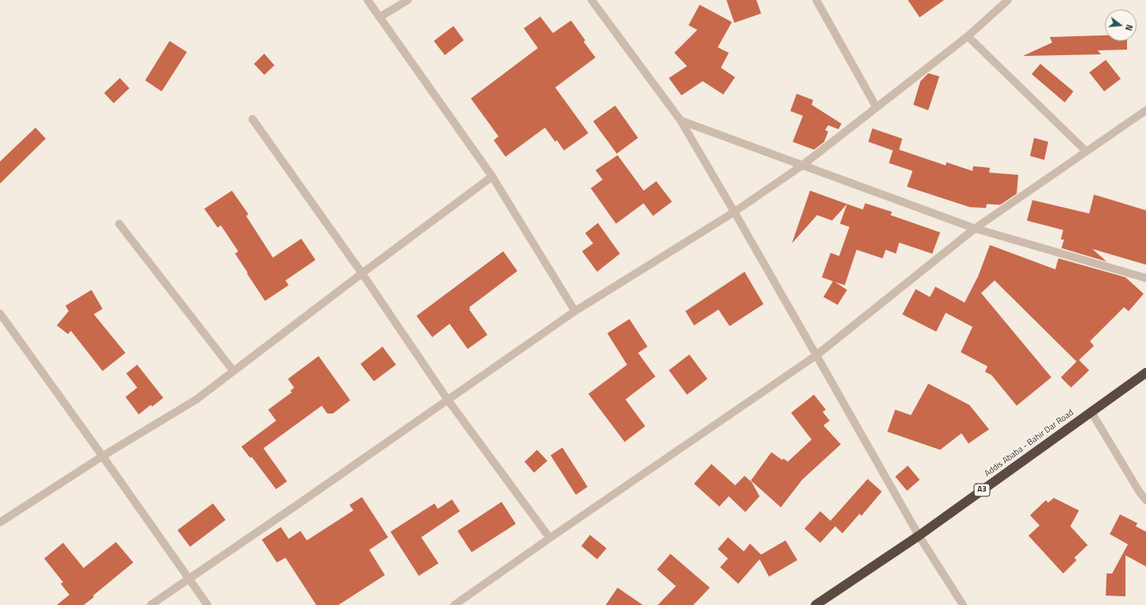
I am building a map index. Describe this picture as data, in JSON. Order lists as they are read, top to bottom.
{
  "streets": {
    "highway": ["Addis Ababa - Bahir Dar Road", "A3"]
  },
  "north": "right"
}
